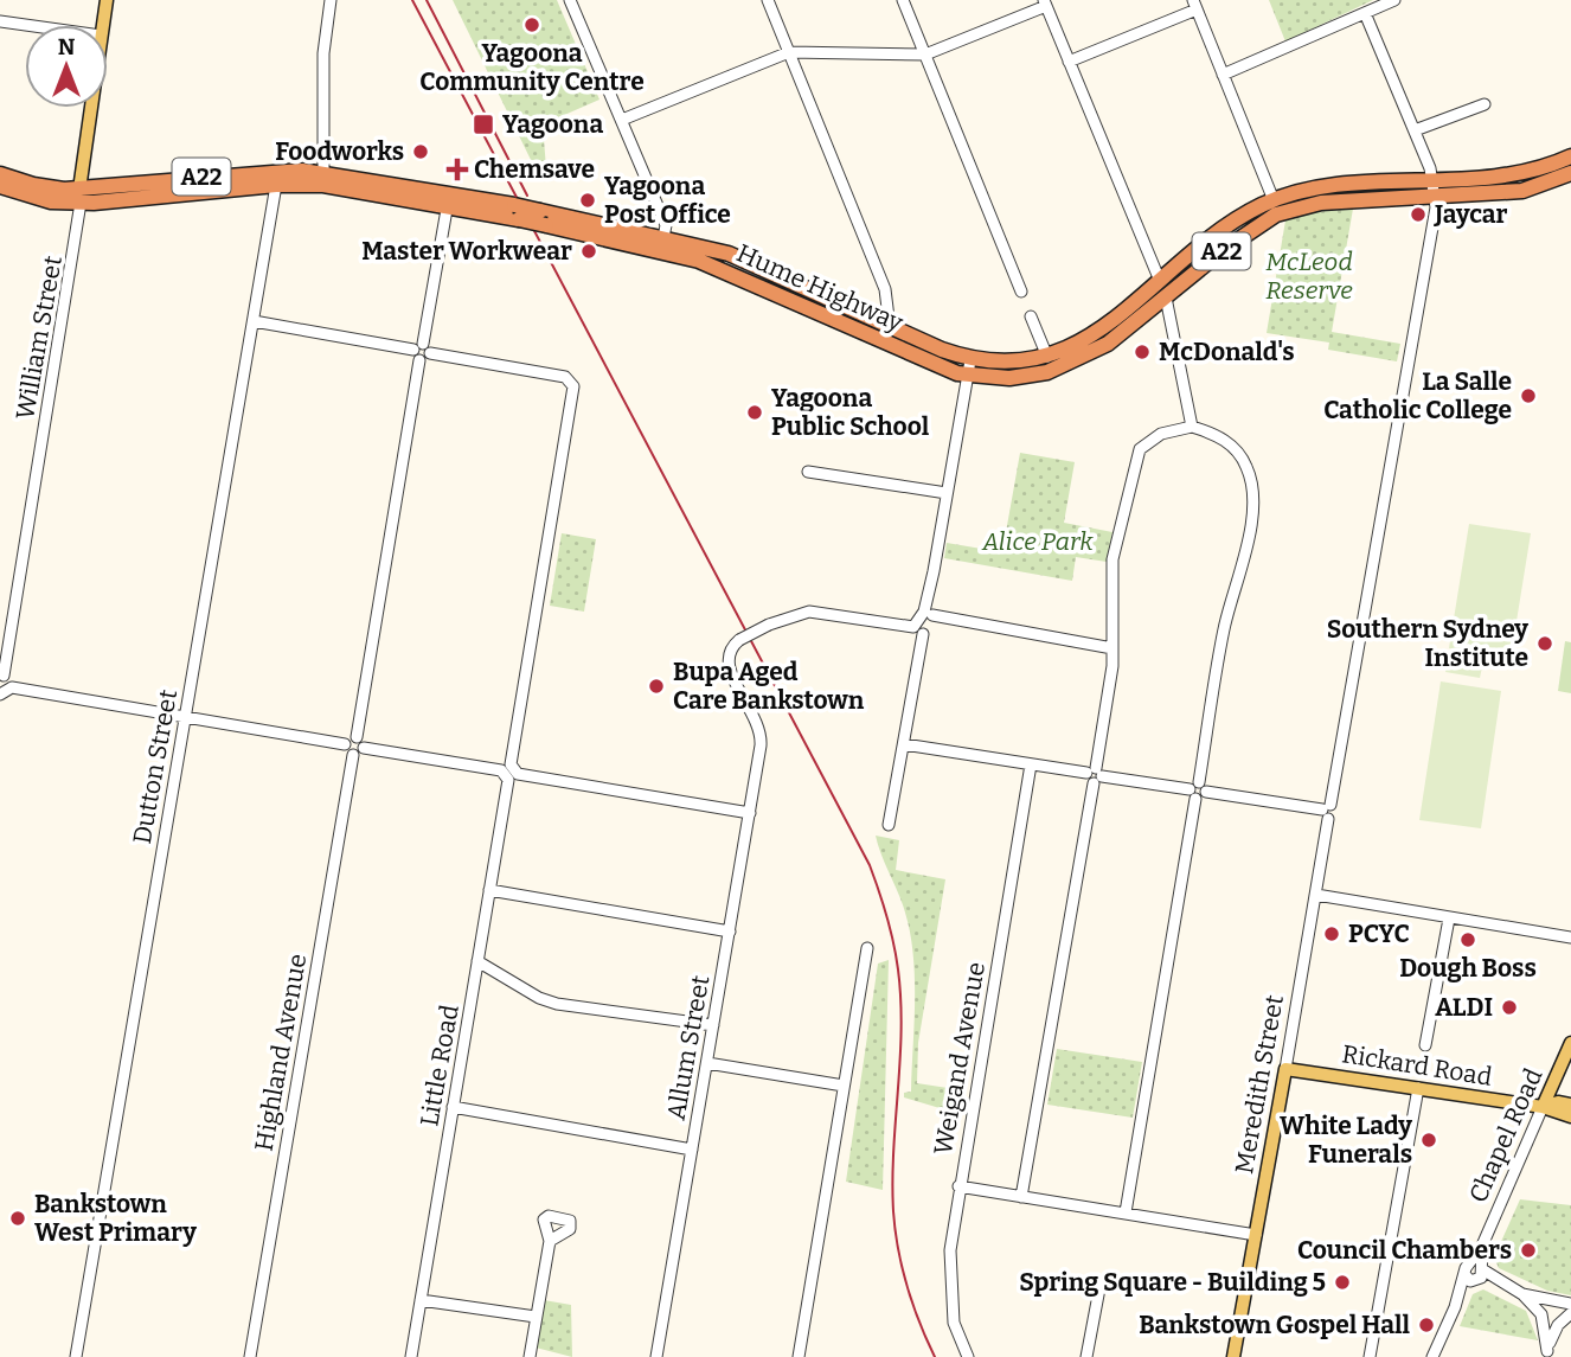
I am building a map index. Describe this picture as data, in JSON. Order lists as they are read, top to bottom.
{
  "streets": {
    "highway": ["A22", "Hume Highway"],
    "main road": ["Rickard Road", "Meredith Street", "Chapel Road"],
    "street": [
      "William Street",
      "Dutton Street",
      "Allum Street",
      "Highland Avenue",
      "Weigand Avenue",
      "Little Road"
    ]
  },
  "crossings": [
    ["Hume Highway", "William Street"],
    ["Hume Highway", "Dutton Street"],
    ["Hume Highway", "Meredith Street"],
    ["Rickard Road", "Meredith Street"],
    ["Rickard Road", "Chapel Road"]
  ],
  "parks": ["McLeod Reserve", "Alice Park"],
  "places": {
    "other": [
      "Yagoona Community Centre",
      "Foodworks",
      "Yagoona Post Office",
      "Jaycar",
      "Master Workwear",
      "McDonald's",
      "La Salle Catholic College",
      "Yagoona Public School",
      "Southern Sydney Institute",
      "Bupa Aged Care Bankstown",
      "PCYC",
      "Dough Boss",
      "ALDI",
      "White Lady Funerals",
      "Bankstown West Primary",
      "Council Chambers",
      "Spring Square - Building 5",
      "Bankstown Gospel Hall"
    ],
    "transit": ["Yagoona"],
    "health": ["Chemsave"]
  },
  "north": "top"
}
